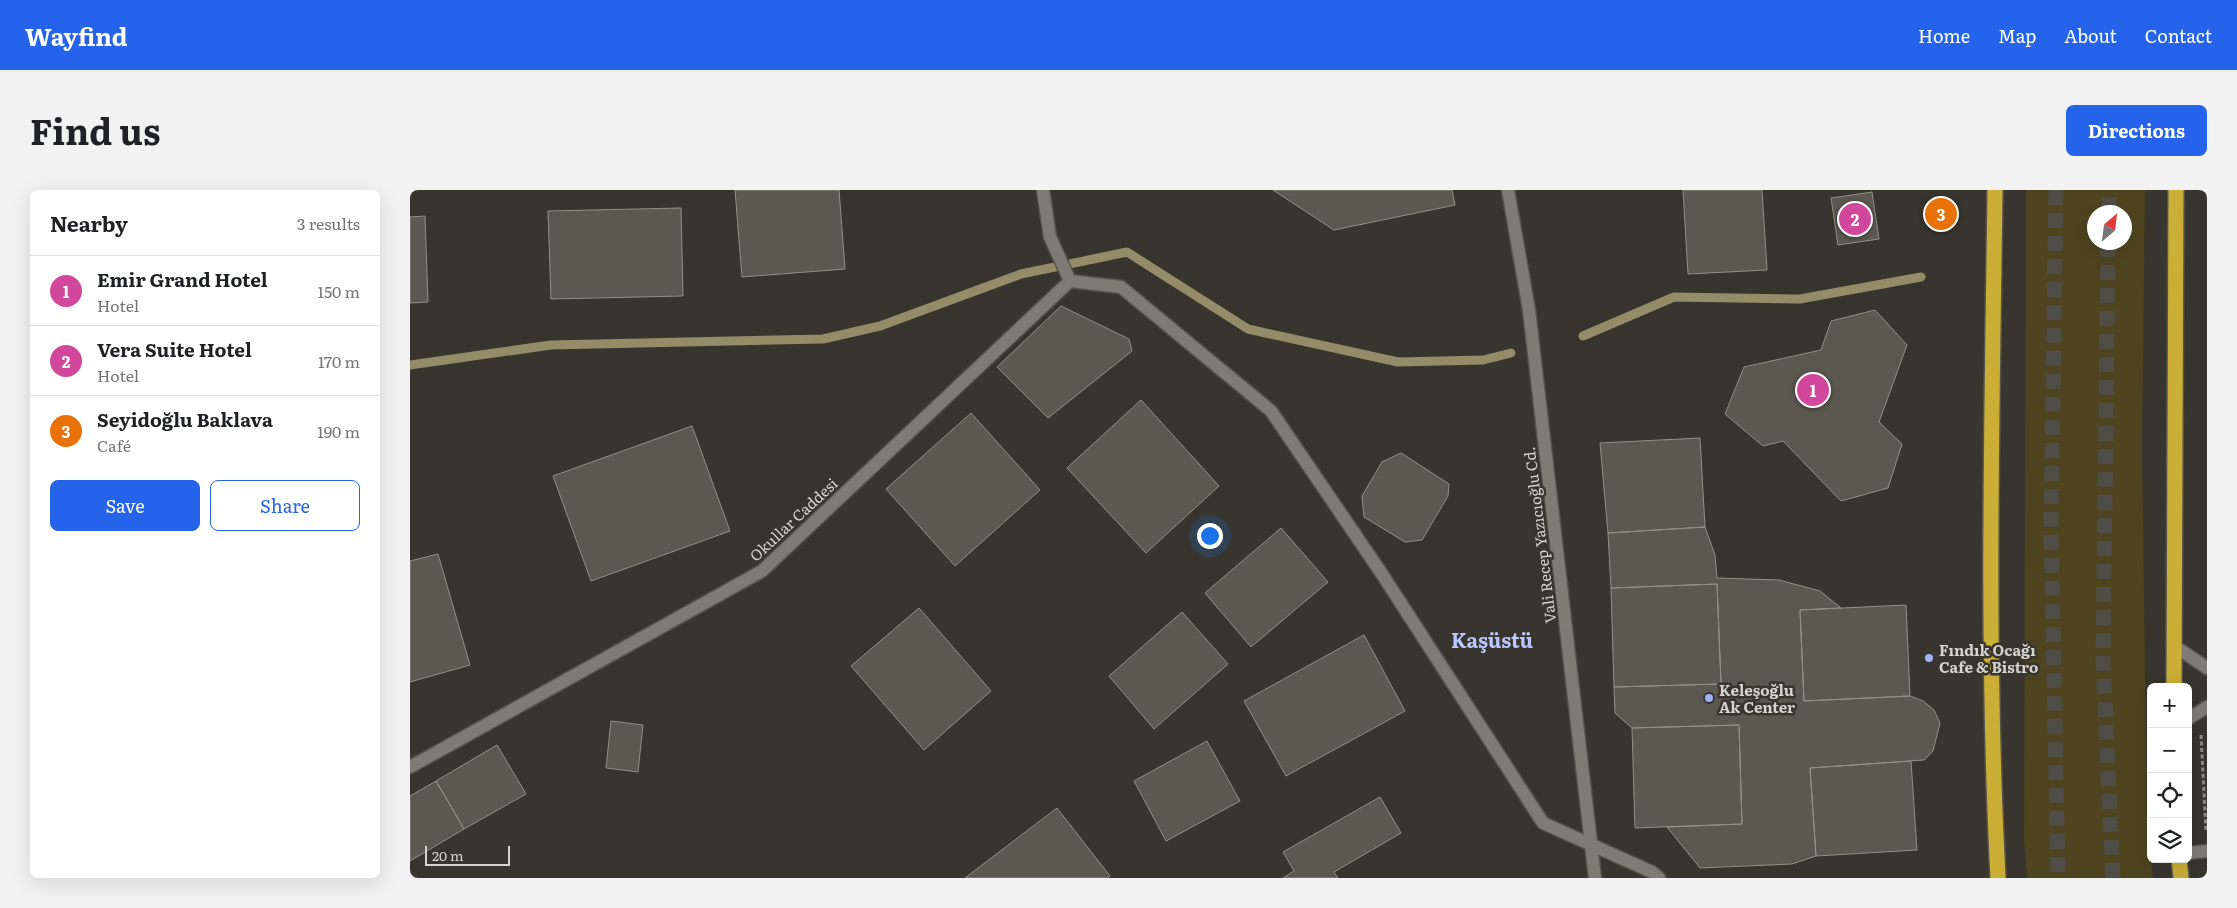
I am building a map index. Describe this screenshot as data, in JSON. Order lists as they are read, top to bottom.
{
  "streets": {
    "street": ["Okullar Caddesi", "Vali Recep Yazıcıoğlu Cd."]
  },
  "districts": ["Kaşüstü"],
  "places": ["Fındık Ocağı Cafe & Bistro", "Keleşoğlu Ak Center"],
  "scale_bar": "20 m",
  "north": "top right",
  "page": {
    "header": "Wayfind",
    "nav": [
      "Home",
      "Map",
      "About",
      "Contact"
    ],
    "title": "Find us",
    "buttons": [
      "Directions",
      ["Save", "Share"]
    ],
    "heading": ["Nearby", "3 results"],
    "pins": ["3", "2", "1"],
    "list": [
      {
        "mark": "1",
        "name": "Emir Grand Hotel",
        "note": "Hotel",
        "value": "150 m"
      },
      {
        "mark": "2",
        "name": "Vera Suite Hotel",
        "note": "Hotel",
        "value": "170 m"
      },
      {
        "mark": "3",
        "name": "Seyidoğlu Baklava",
        "note": "Café",
        "value": "190 m"
      }
    ],
    "map_buttons": ["+", "−"],
    "scale": "20 m"
  }
}
